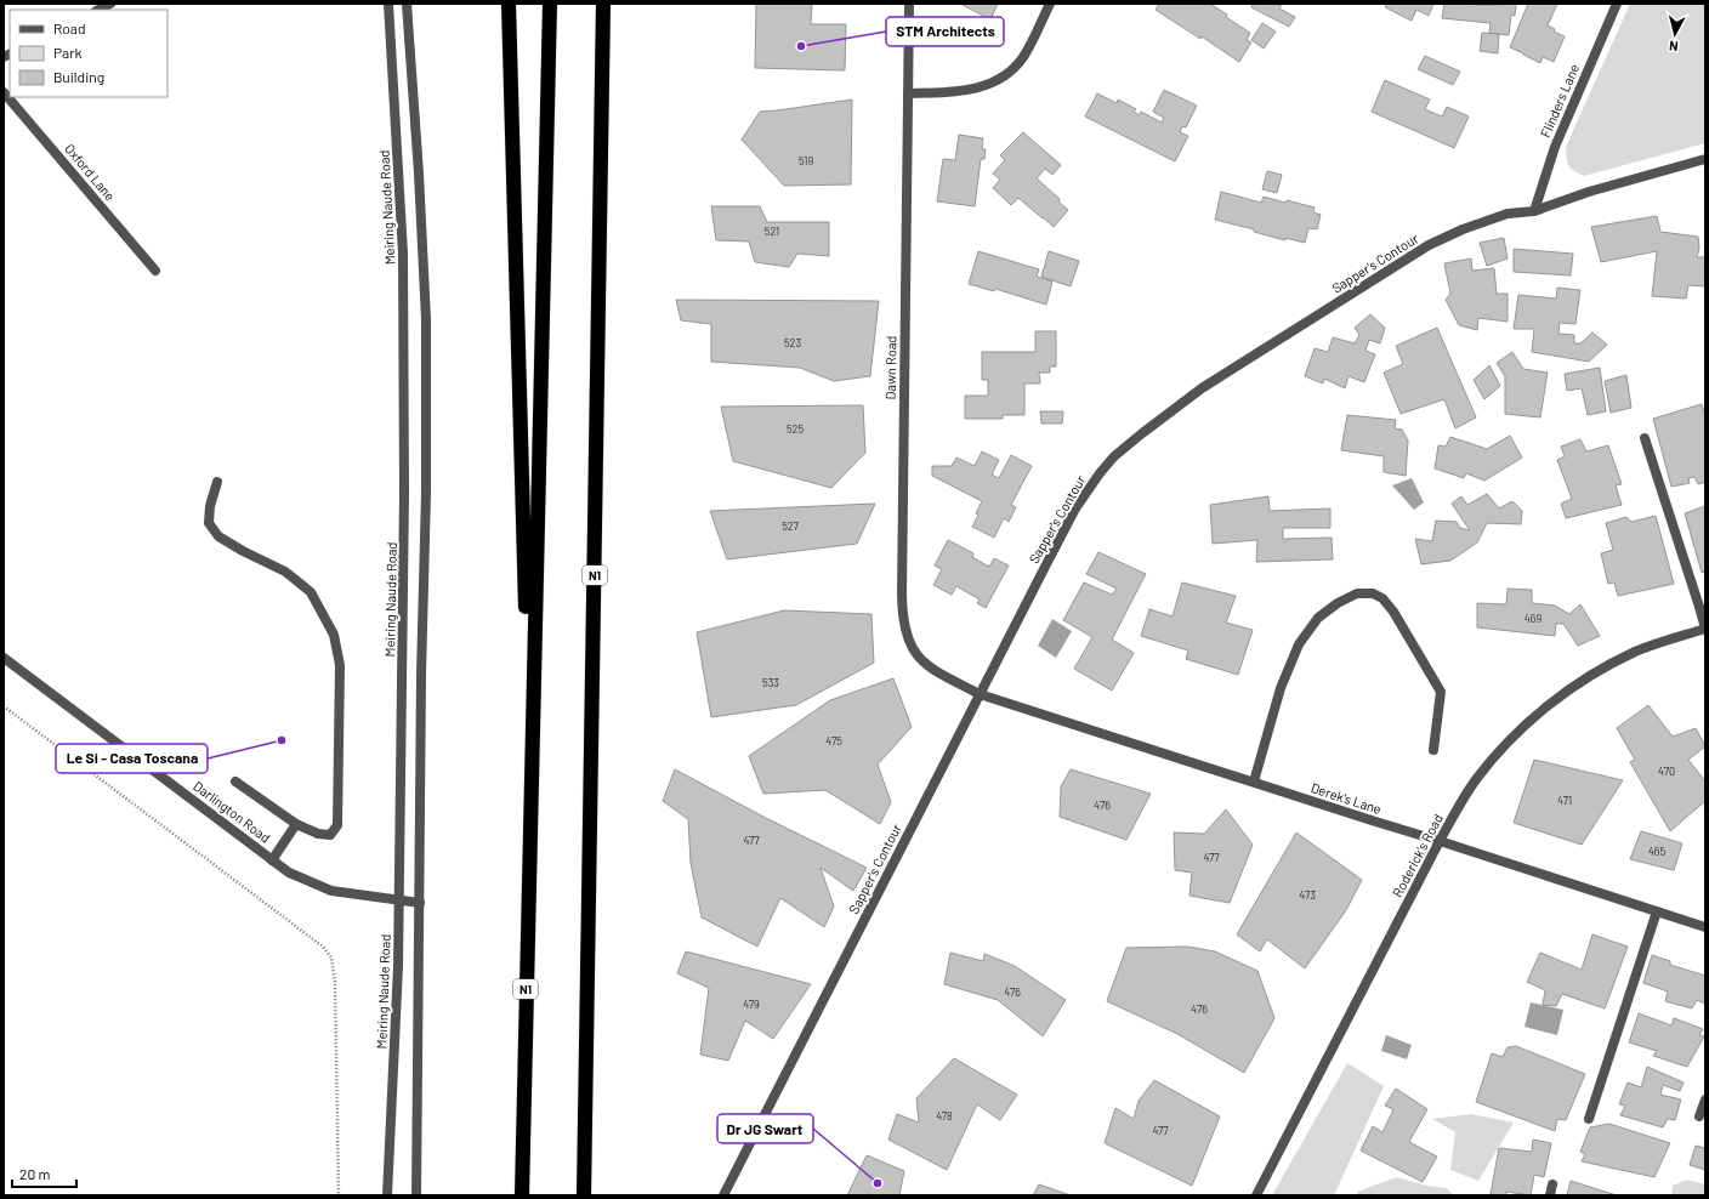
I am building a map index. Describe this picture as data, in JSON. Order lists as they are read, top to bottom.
{
  "streets": {
    "highway": ["N1"],
    "street": [
      "Flinders Lane",
      "Oxford Lane",
      "Meiring Naude Road",
      "Sapper's Contour",
      "Dawn Road",
      "Derek's Lane",
      "Darlington Road",
      "Roderick's Road"
    ]
  },
  "crossings": [
    ["Flinders Lane", "Sapper's Contour"],
    ["Meiring Naude Road", "Darlington Road"],
    ["Sapper's Contour", "Dawn Road"],
    ["Sapper's Contour", "Derek's Lane"],
    ["Dawn Road", "Derek's Lane"],
    ["Derek's Lane", "Roderick's Road"]
  ],
  "places": ["STM Architects", "Le Si - Casa Toscana", "Dr JG Swart"],
  "house_numbers": [
    "519",
    "521",
    "523",
    "525",
    "527",
    "469",
    "533",
    "475",
    "470",
    "471",
    "476",
    "477",
    "465",
    "477",
    "473",
    "476",
    "479",
    "476",
    "478",
    "477"
  ],
  "legend": ["Road", "Park", "Building"],
  "scale_bar": "20 m",
  "north": "bottom"
}
